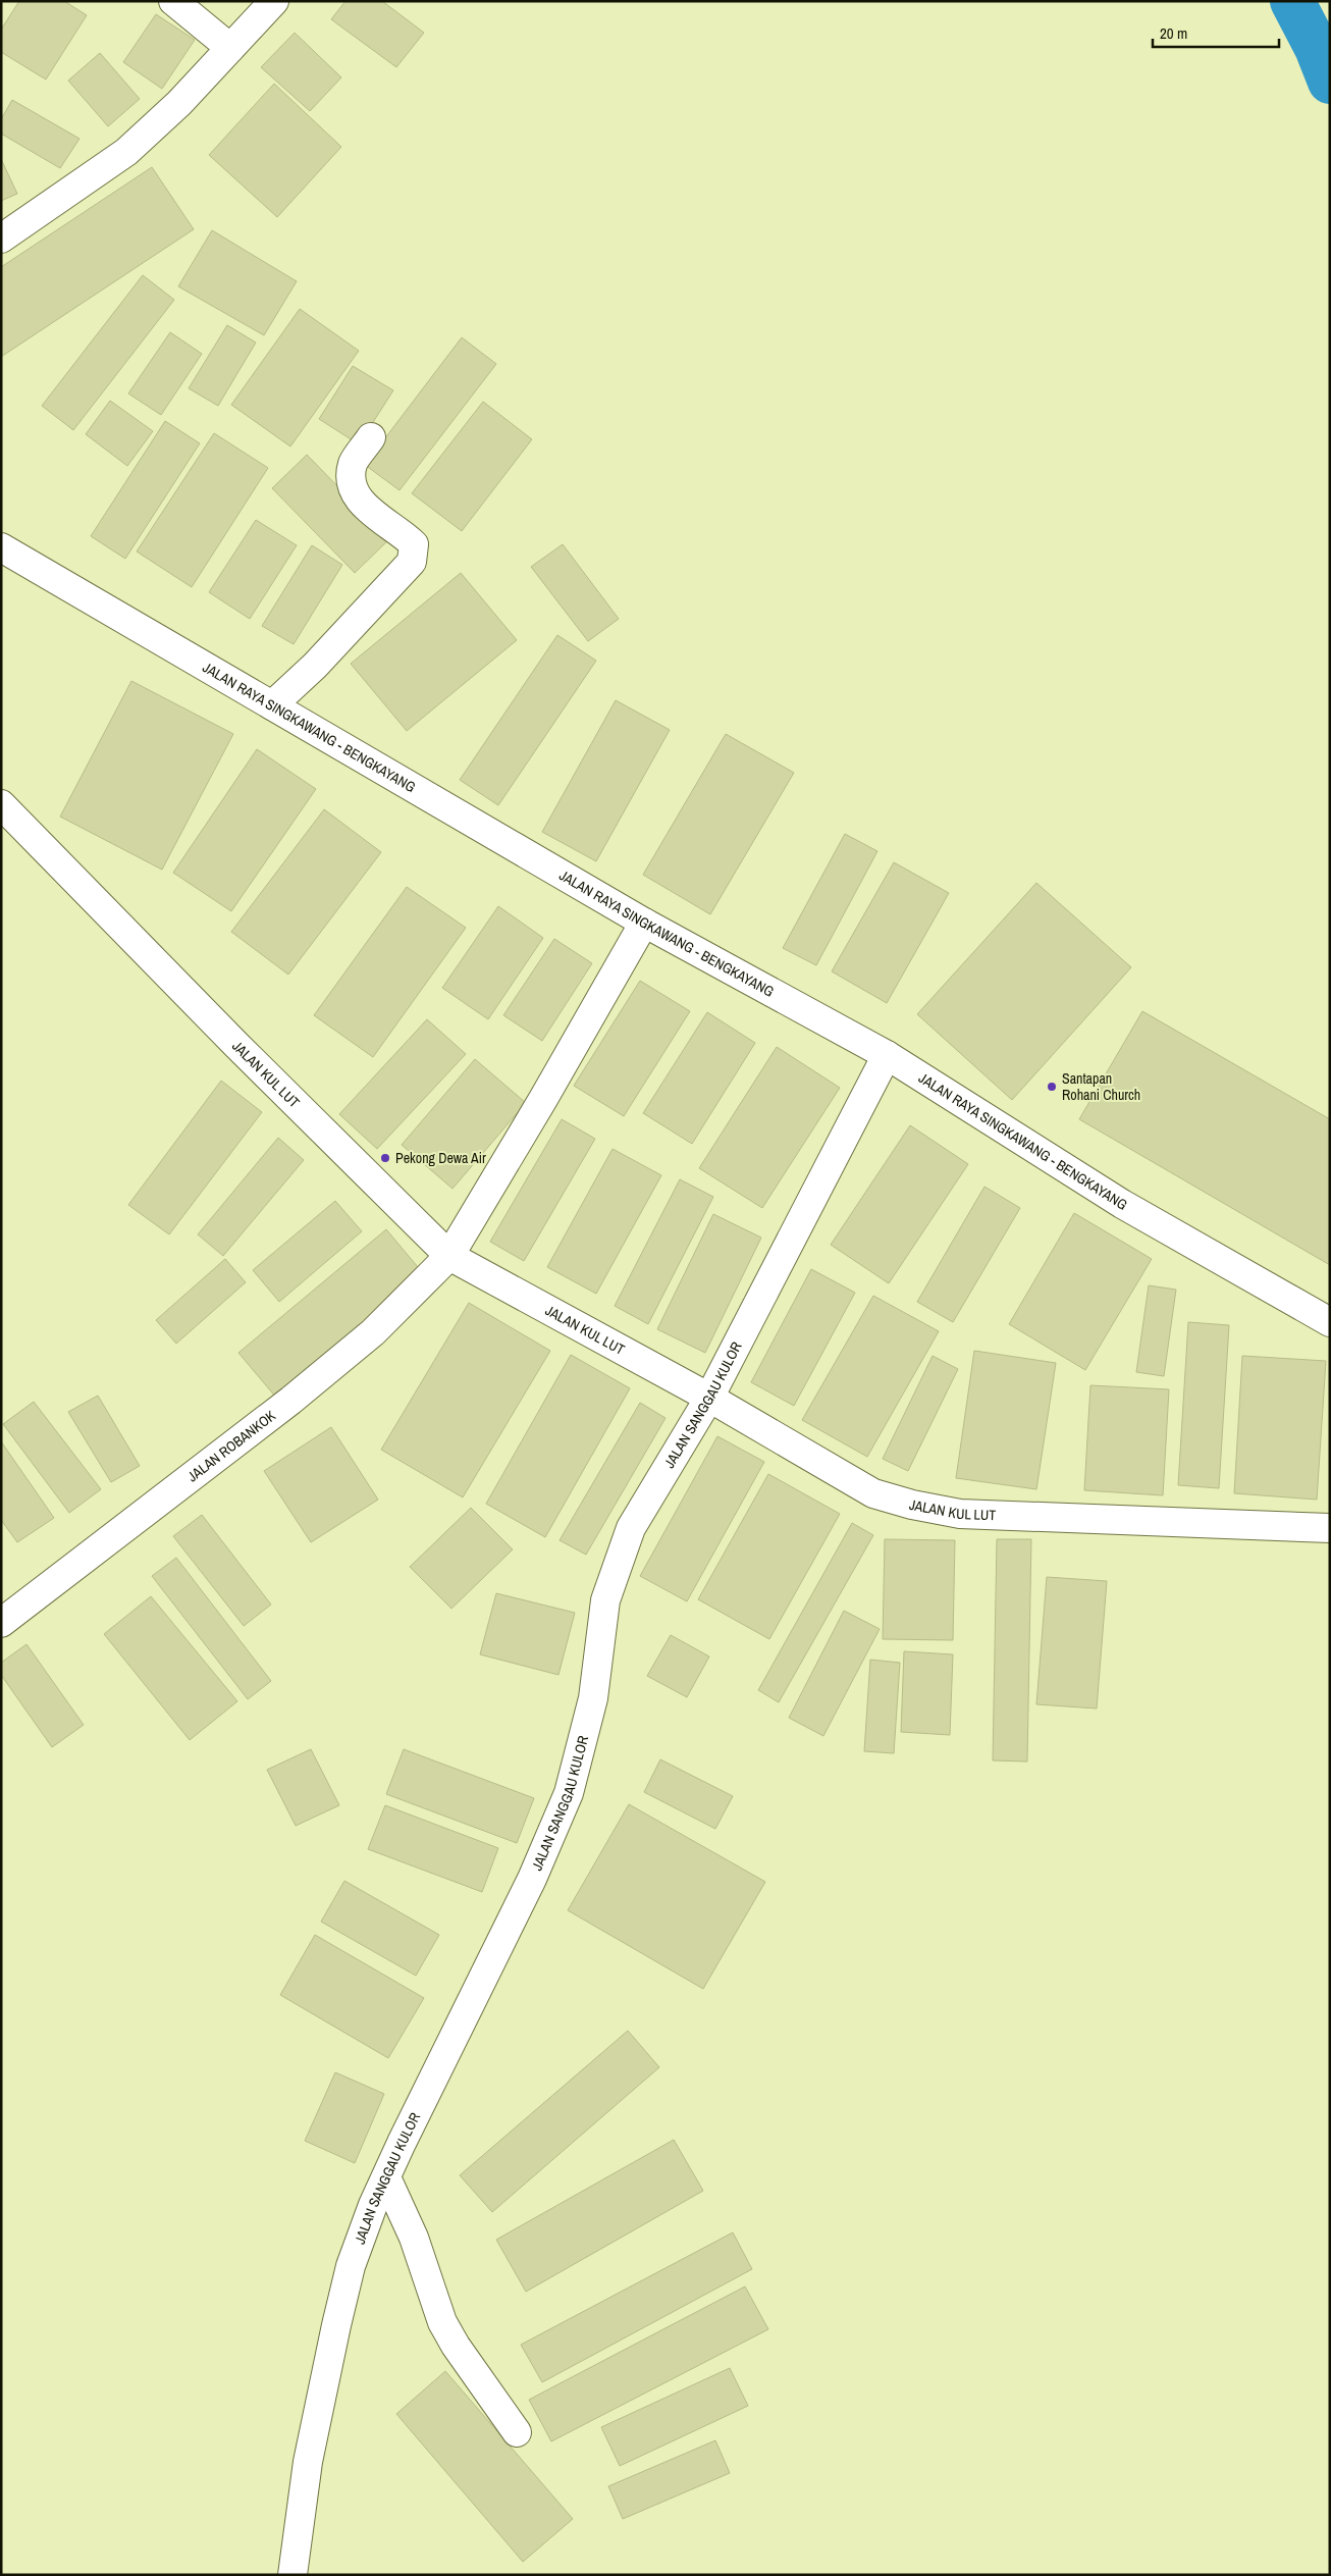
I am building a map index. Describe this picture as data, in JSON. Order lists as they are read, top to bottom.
{
  "streets": {
    "street": [
      "JALAN RAYA SINGKAWANG - BENGKAYANG",
      "JALAN KUL LUT",
      "JALAN SANGGAU KULOR",
      "JALAN ROBANKOK"
    ]
  },
  "crossings": [
    ["JALAN RAYA SINGKAWANG - BENGKAYANG", "JALAN SANGGAU KULOR"],
    ["JALAN RAYA SINGKAWANG - BENGKAYANG", "JALAN ROBANKOK"],
    ["JALAN KUL LUT", "JALAN SANGGAU KULOR"],
    ["JALAN KUL LUT", "JALAN ROBANKOK"]
  ],
  "places": ["Santapan Rohani Church", "Pekong Dewa Air"],
  "scale_bar": "20 m"
}
